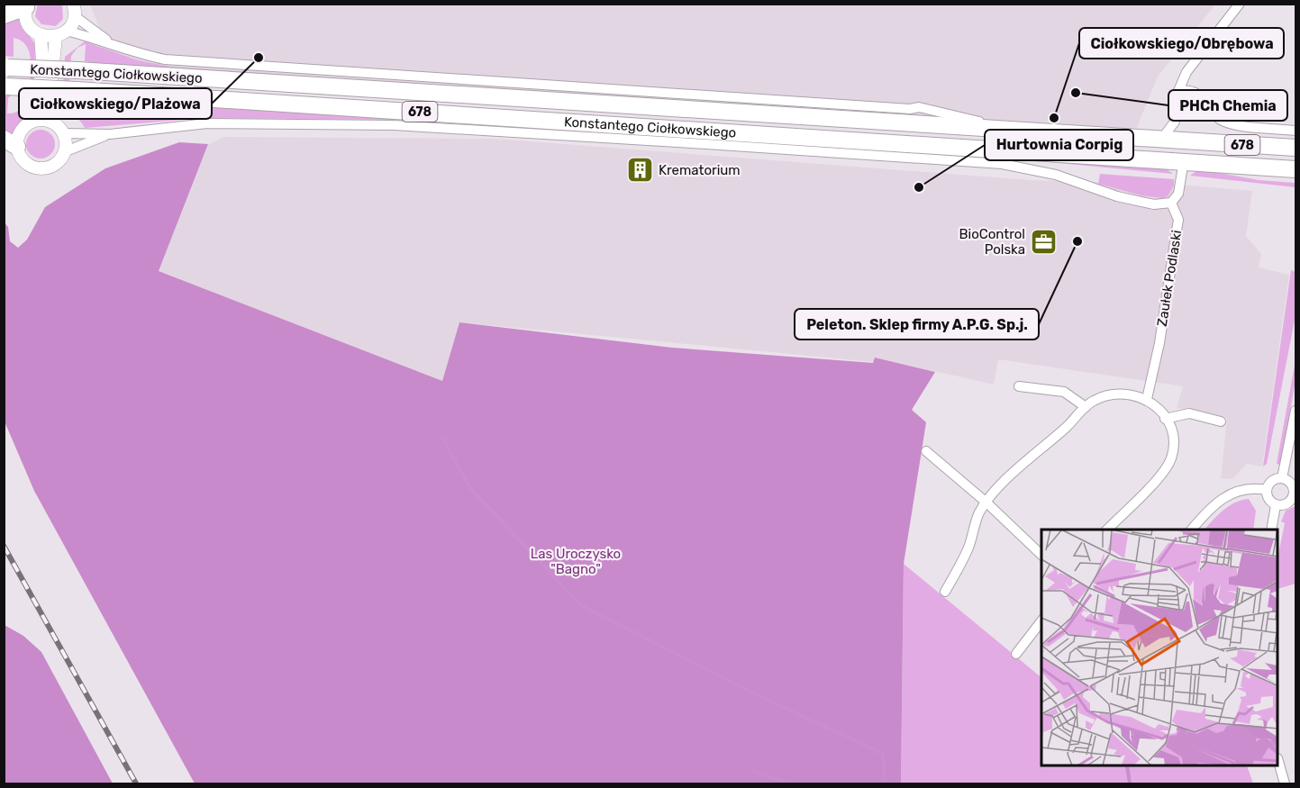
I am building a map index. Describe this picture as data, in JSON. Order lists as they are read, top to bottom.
{
  "streets": {
    "highway": ["Konstantego Ciołkowskiego", "678"],
    "street": ["Zaułek Podlaski"]
  },
  "parks": ["Las Uroczysko \"Bagno\""],
  "places": {
    "other": [
      "Ciołkowskiego/Plażowa",
      "PHCh Chemia",
      "Ciołkowskiego/Obrębowa",
      "Hurtownia Corpig",
      "Peleton. Sklep firmy A.P.G. Sp.j."
    ],
    "building": ["Krematorium"],
    "office": ["BioControl Polska"]
  }
}
